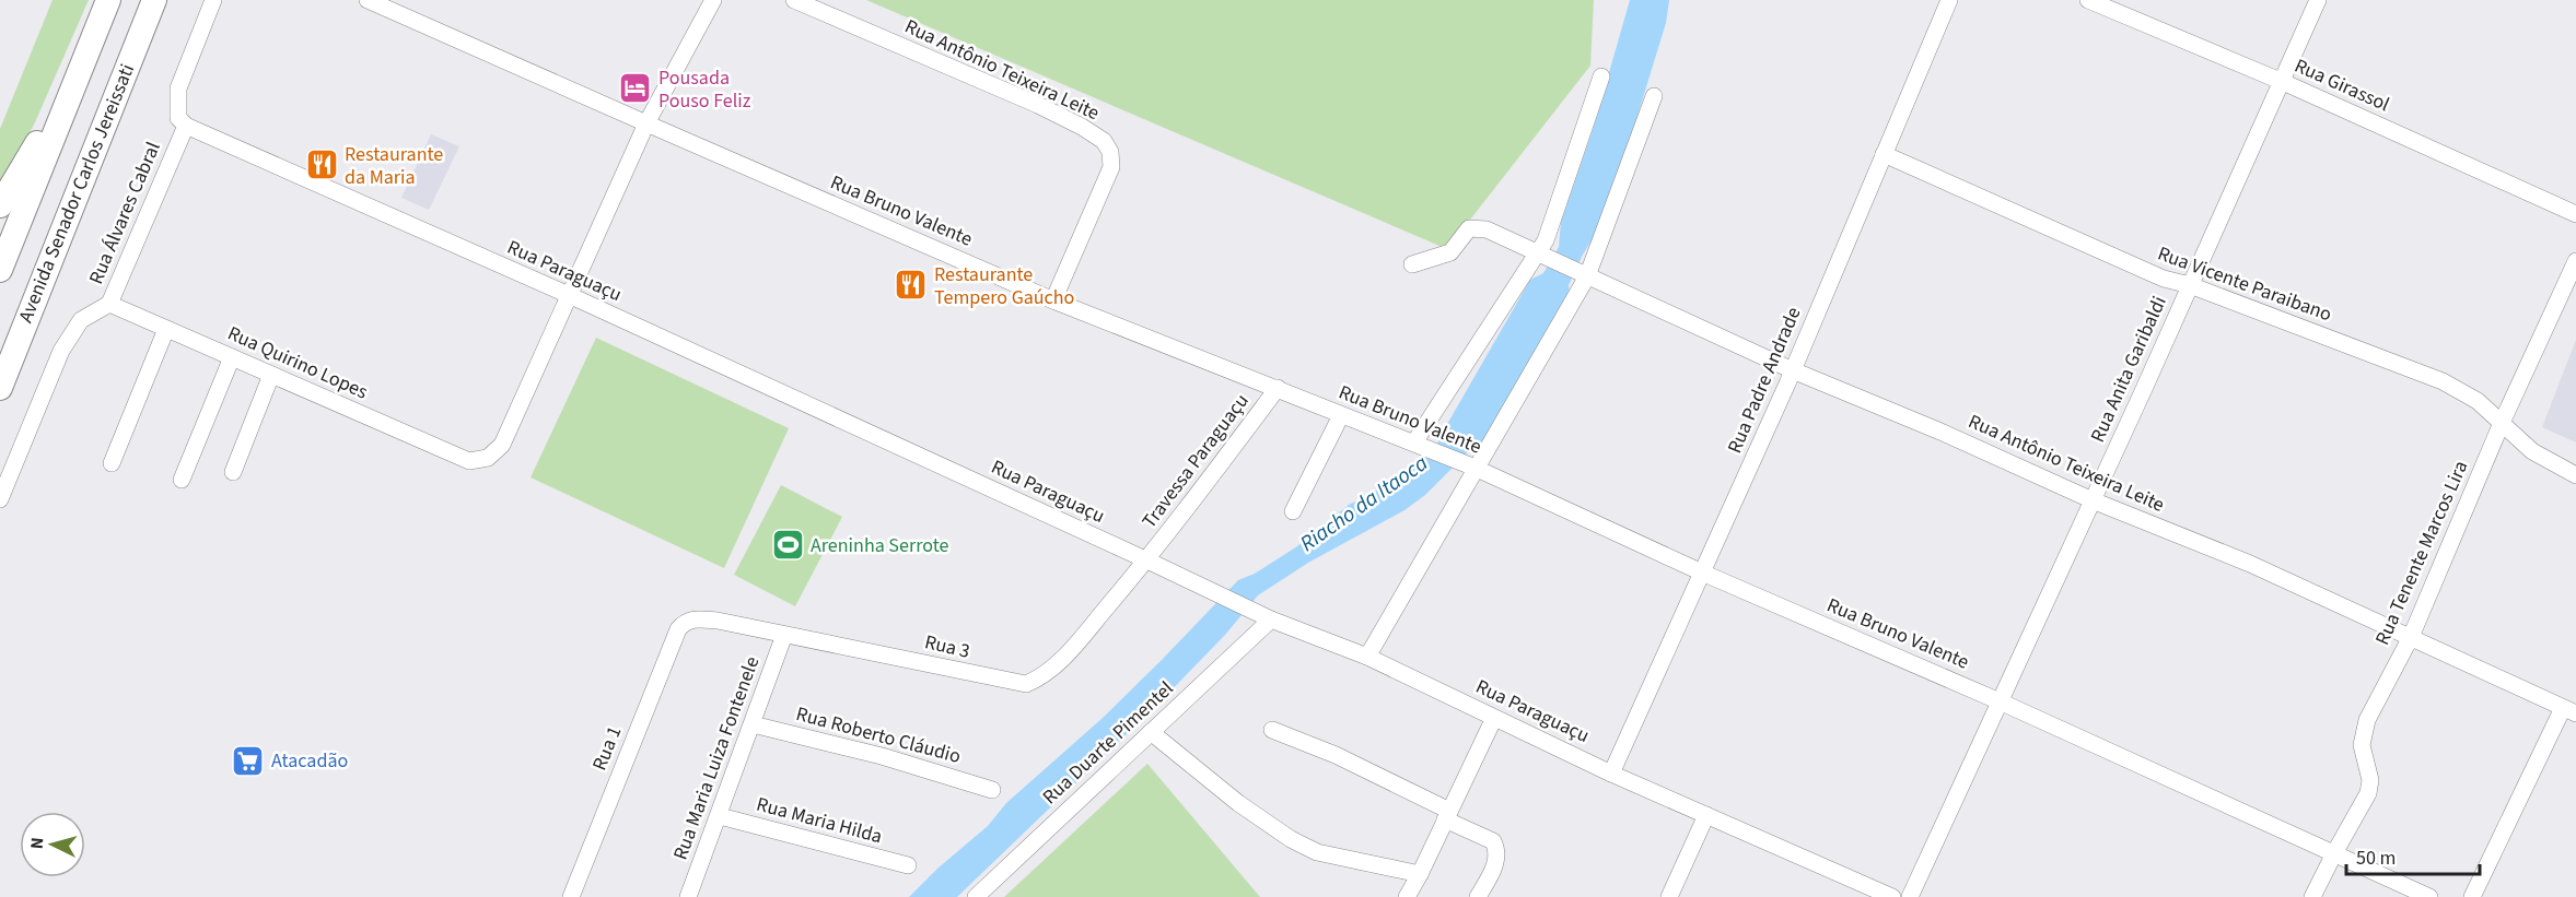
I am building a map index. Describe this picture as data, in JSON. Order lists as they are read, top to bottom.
{
  "streets": {
    "main road": ["Avenida Senador Carlos Jereissati"],
    "street": [
      "Rua Antônio Teixeira Leite",
      "Rua Girassol",
      "Rua Bruno Valente",
      "Rua Álvares Cabral",
      "Rua Paraguaçu",
      "Rua Vicente Paraibano",
      "Rua Quirino Lopes",
      "Rua Anita Garibaldi",
      "Rua Padre Andrade",
      "Travessa Paraguaçu",
      "Rua Tenente Marcos Lira",
      "Rua 3",
      "Rua Roberto Cláudio",
      "Rua Duarte Pimentel",
      "Rua 1",
      "Rua Maria Luiza Fontenele",
      "Rua Maria Hilda"
    ]
  },
  "crossings": [
    ["Rua Antônio Teixeira Leite", "Rua Bruno Valente"],
    ["Rua Antônio Teixeira Leite", "Rua Anita Garibaldi"],
    ["Rua Antônio Teixeira Leite", "Rua Padre Andrade"],
    ["Rua Antônio Teixeira Leite", "Rua Tenente Marcos Lira"],
    ["Rua Girassol", "Rua Anita Garibaldi"],
    ["Rua Bruno Valente", "Rua Anita Garibaldi"],
    ["Rua Bruno Valente", "Rua Padre Andrade"],
    ["Rua Bruno Valente", "Travessa Paraguaçu"],
    ["Rua Bruno Valente", "Rua Tenente Marcos Lira"],
    ["Rua Álvares Cabral", "Rua Paraguaçu"],
    ["Rua Álvares Cabral", "Rua Quirino Lopes"],
    ["Rua Paraguaçu", "Rua Quirino Lopes"],
    ["Rua Paraguaçu", "Rua Padre Andrade"],
    ["Rua Paraguaçu", "Travessa Paraguaçu"],
    ["Rua Paraguaçu", "Rua 3"],
    ["Rua Paraguaçu", "Rua Duarte Pimentel"],
    ["Rua Vicente Paraibano", "Rua Anita Garibaldi"],
    ["Rua Vicente Paraibano", "Rua Padre Andrade"],
    ["Rua Vicente Paraibano", "Rua Tenente Marcos Lira"],
    ["Travessa Paraguaçu", "Rua 3"],
    ["Rua 3", "Rua 1"],
    ["Rua 3", "Rua Maria Luiza Fontenele"],
    ["Rua Roberto Cláudio", "Rua Maria Luiza Fontenele"],
    ["Rua Maria Luiza Fontenele", "Rua Maria Hilda"]
  ],
  "water": ["Riacho da Itaoca"],
  "places": {
    "hotel": ["Pousada Pouso Feliz"],
    "restaurant": ["Restaurante da Maria", "Restaurante Tempero Gaúcho"],
    "sports": ["Areninha Serrote"],
    "supermarket": ["Atacadão"]
  },
  "scale_bar": "50 m",
  "north": "left"
}
